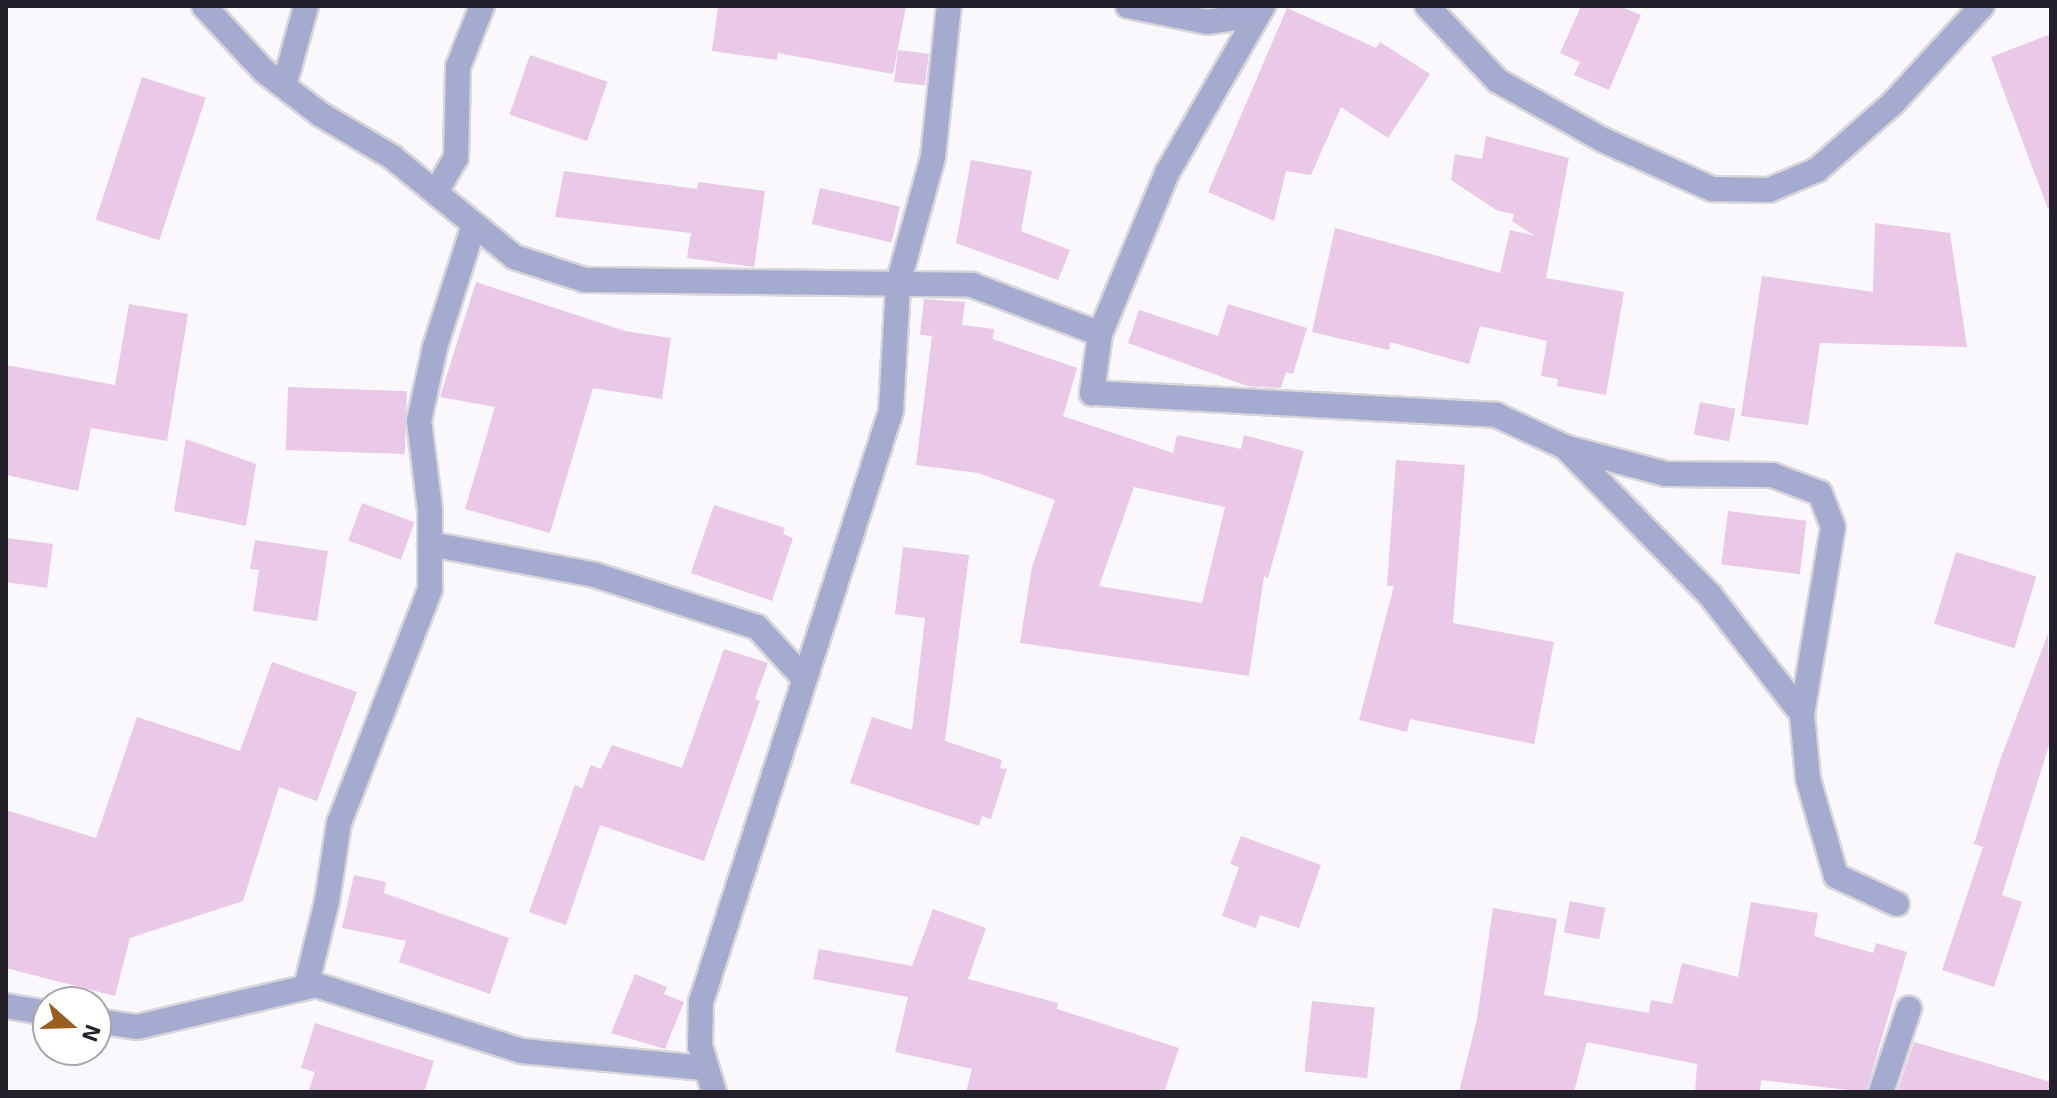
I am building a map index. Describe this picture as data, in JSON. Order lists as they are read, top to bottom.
{
  "north": "right"
}
